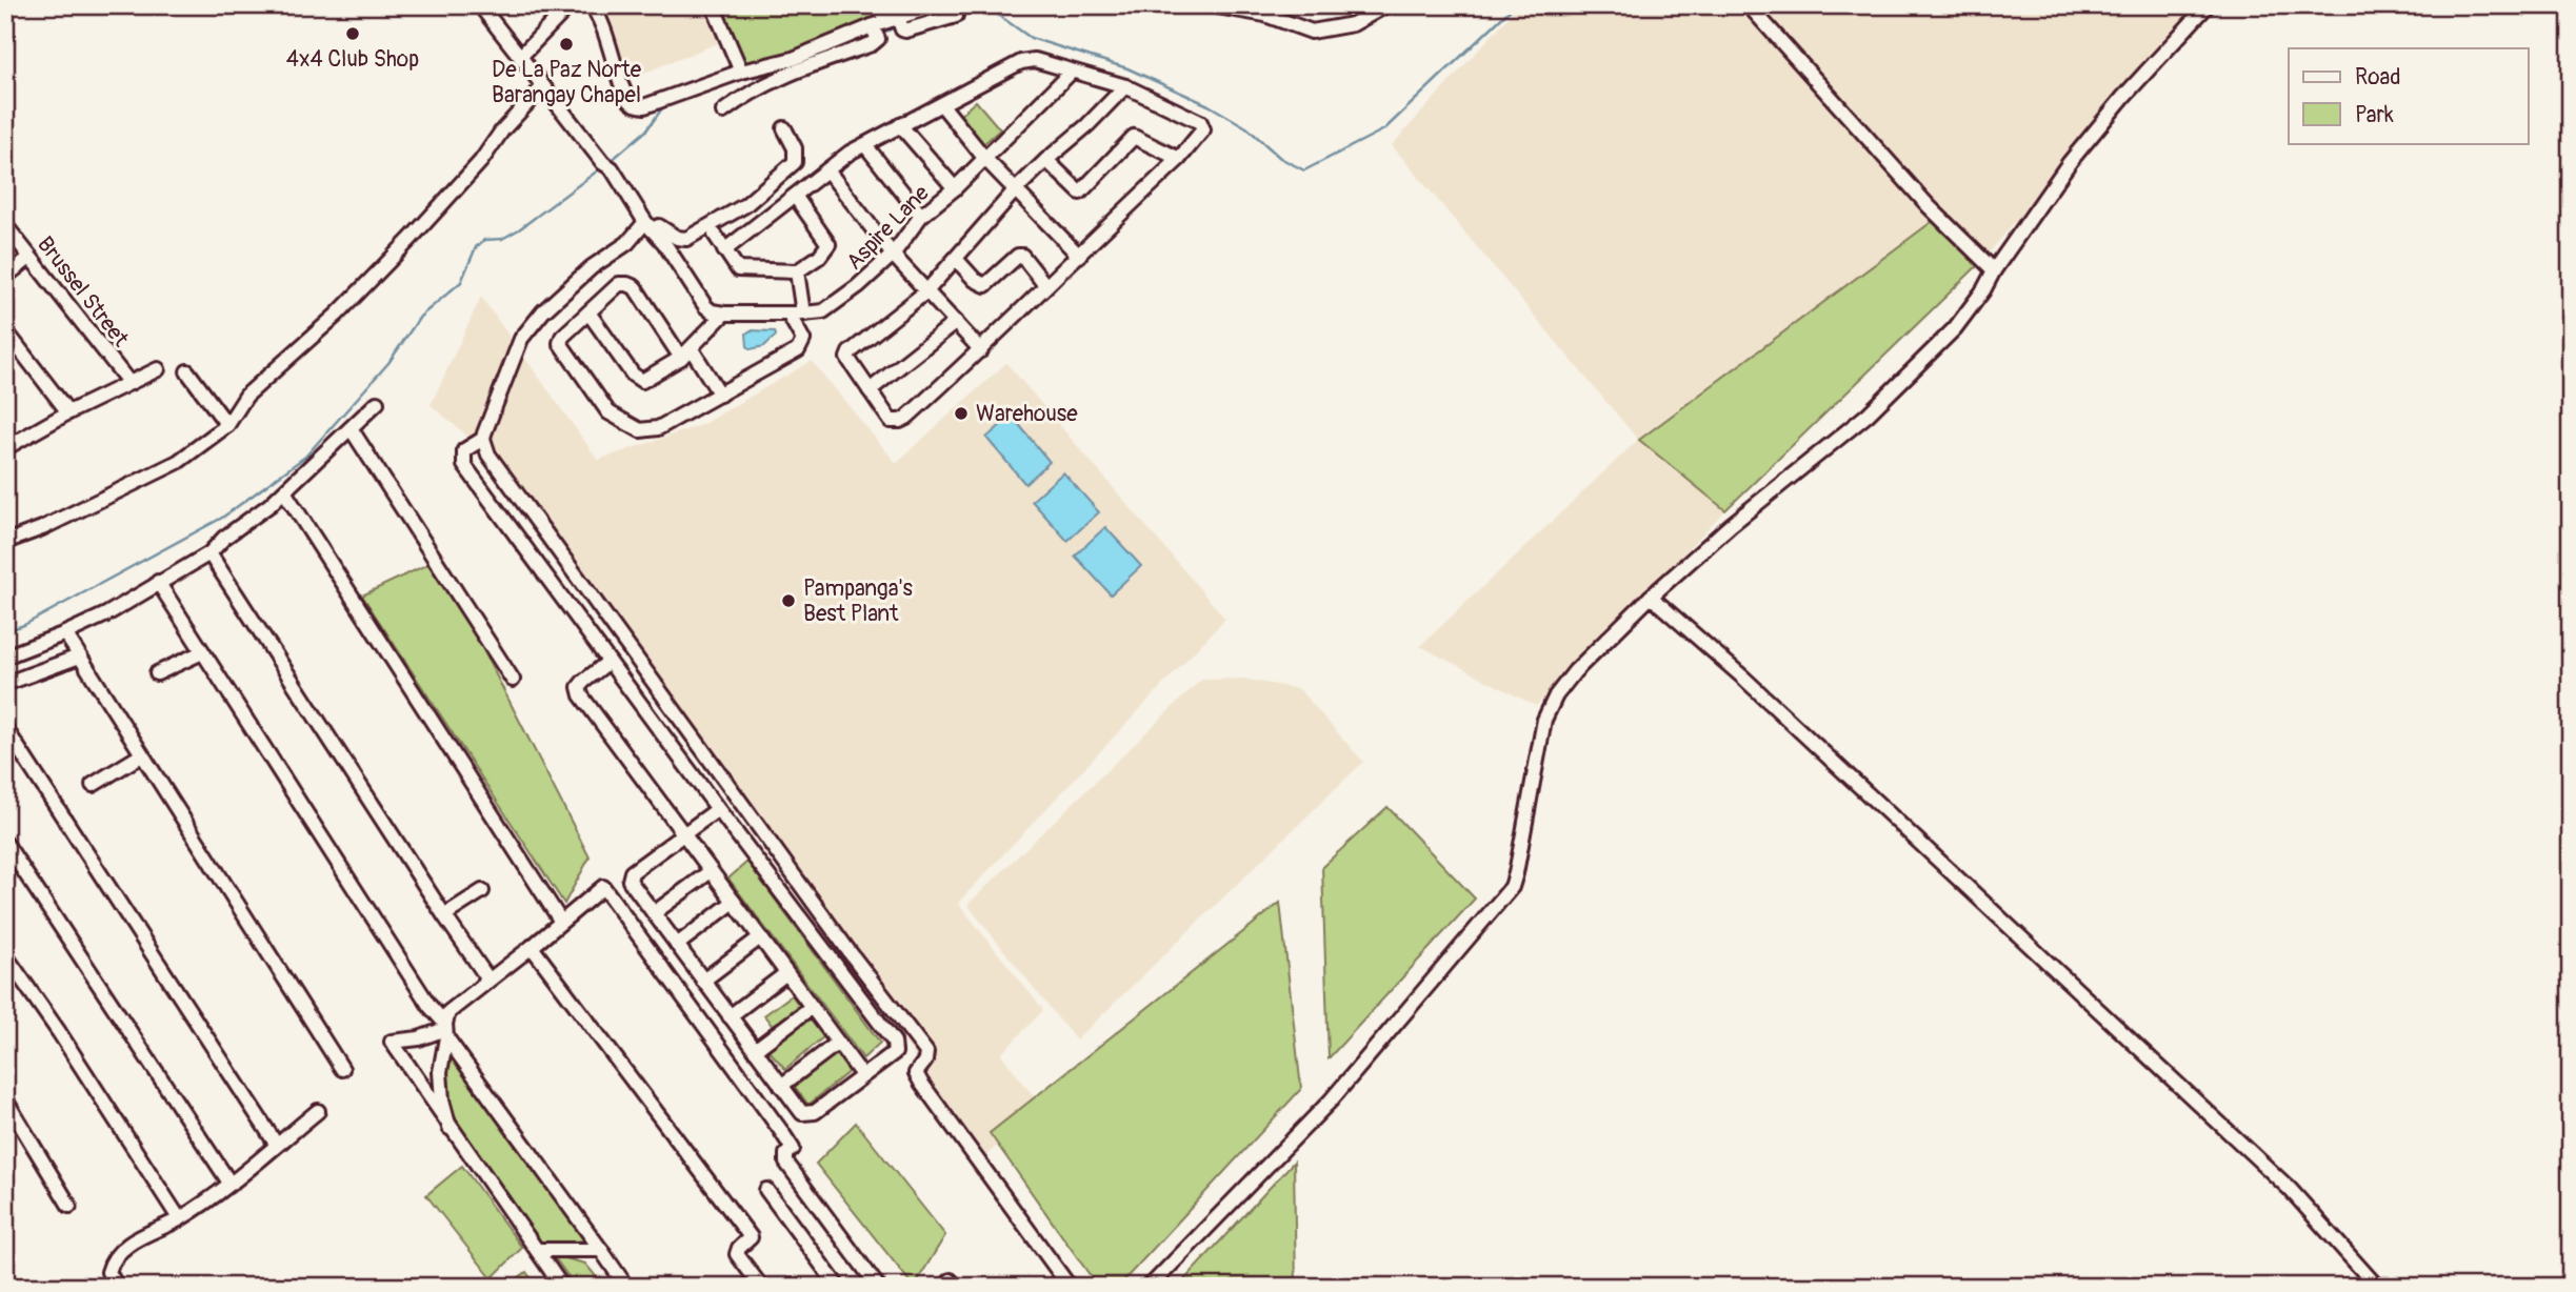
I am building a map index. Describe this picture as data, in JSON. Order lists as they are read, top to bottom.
{
  "streets": {
    "street": ["Aspire Lane", "Brussel Street"]
  },
  "places": [
    "4x4 Club Shop",
    "De La Paz Norte Barangay Chapel",
    "Warehouse",
    "Pampanga's Best Plant"
  ],
  "legend": ["Road", "Park"]
}
